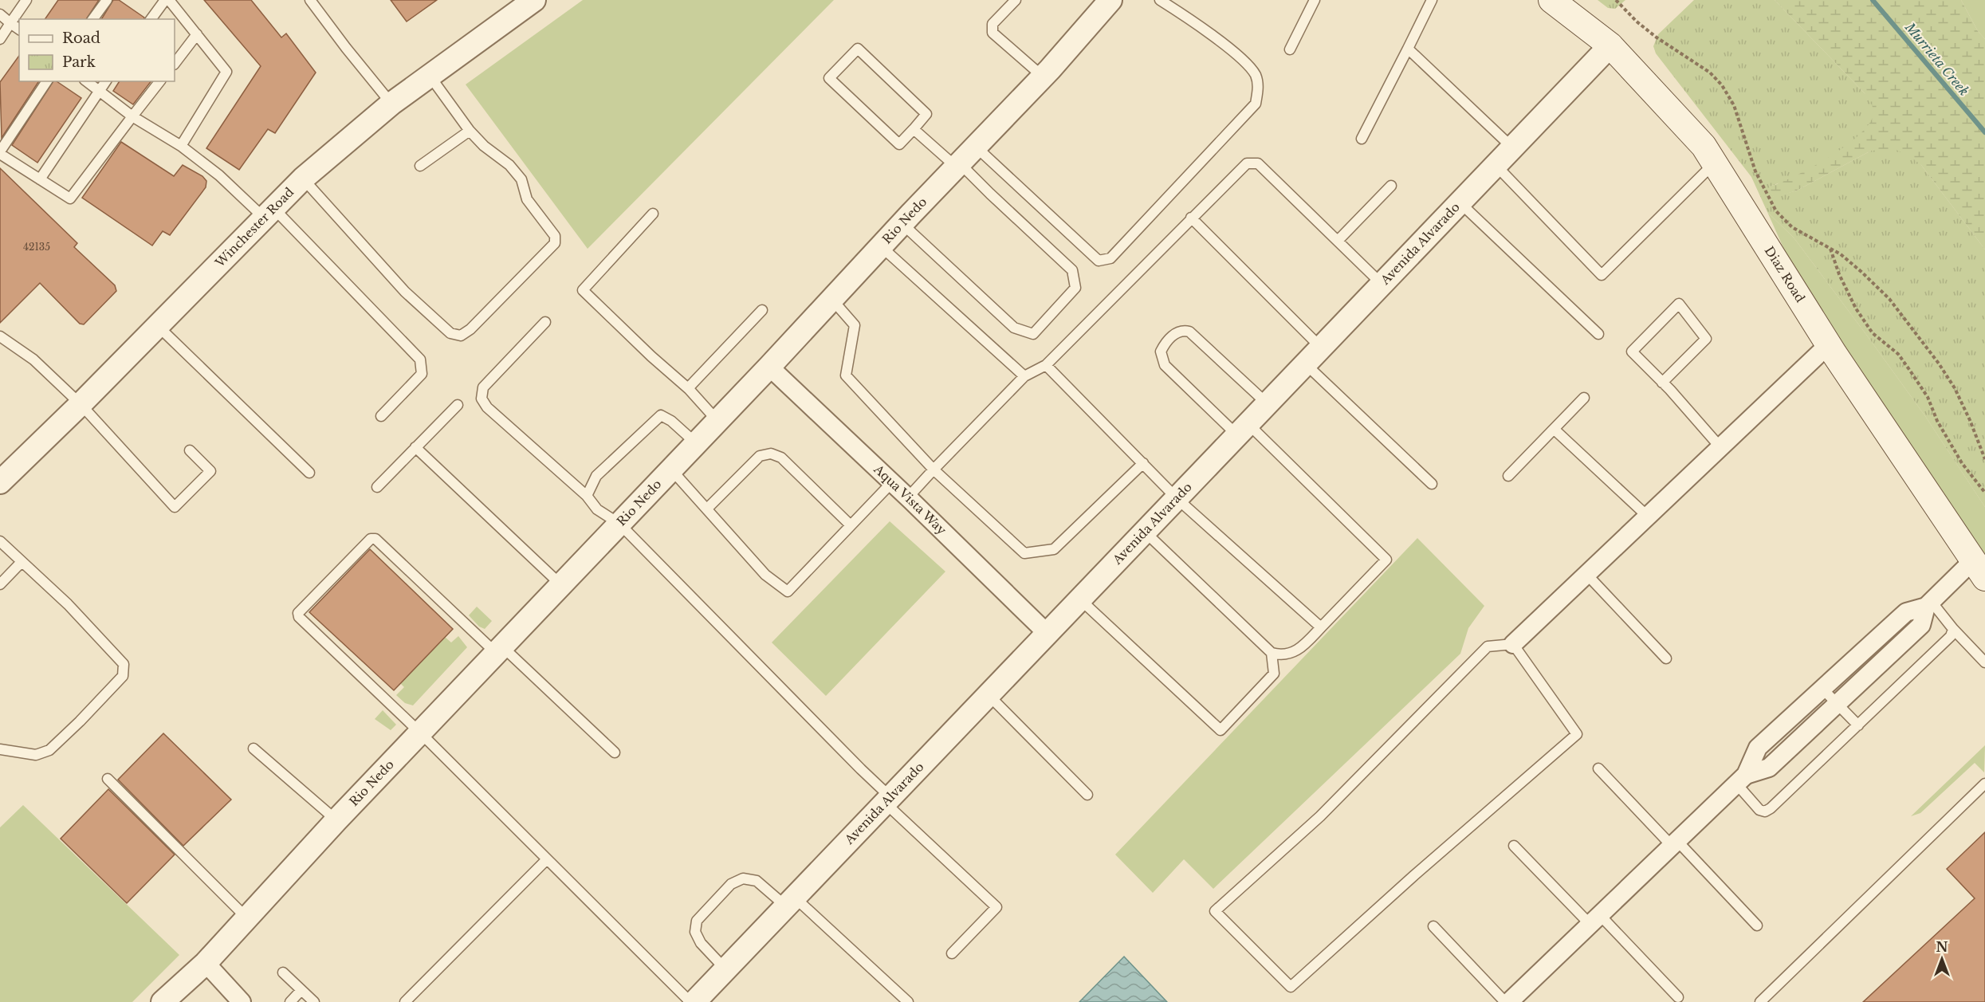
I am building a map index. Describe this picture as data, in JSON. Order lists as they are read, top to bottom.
{
  "streets": {
    "main road": ["Diaz Road"],
    "street": [
      "Rio Nedo",
      "Winchester Road",
      "Avenida Alvarado",
      "Aqua Vista Way"
    ]
  },
  "crossings": [
    ["Rio Nedo", "Aqua Vista Way"],
    ["Avenida Alvarado", "Diaz Road"],
    ["Avenida Alvarado", "Aqua Vista Way"]
  ],
  "water": ["Murrieta Creek"],
  "house_numbers": ["42135"],
  "legend": ["Road", "Park"],
  "north": "top"
}
